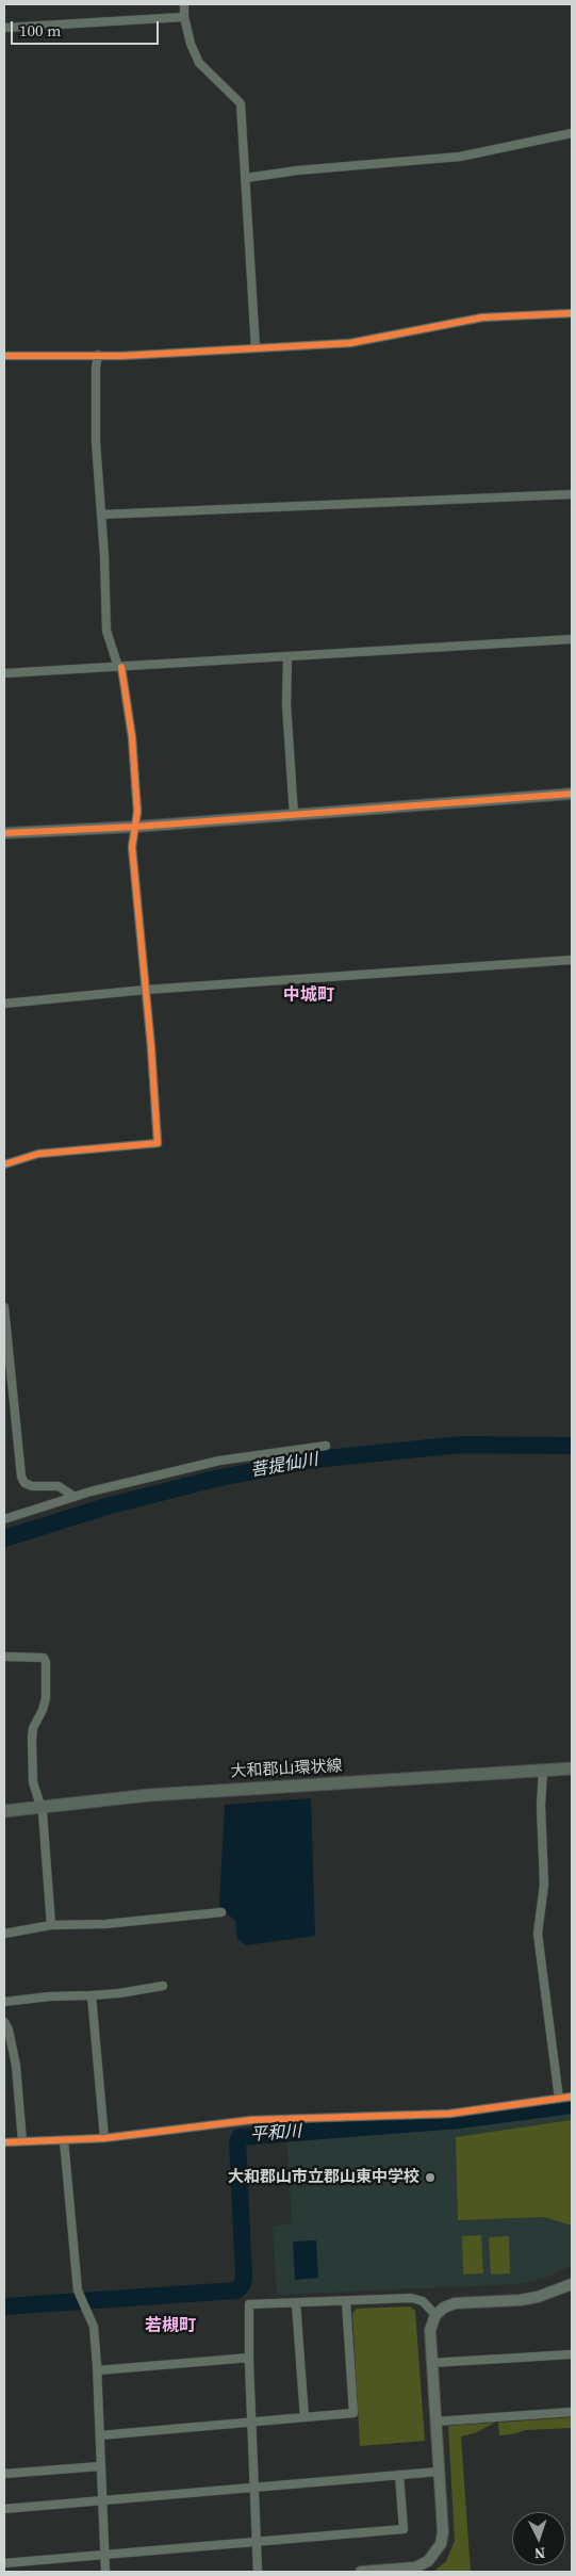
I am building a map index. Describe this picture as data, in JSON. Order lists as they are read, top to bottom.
{
  "streets": {
    "main road": ["大和郡山環状線"]
  },
  "districts": ["中城町", "若槻町"],
  "water": ["菩提仙川", "平和川"],
  "places": ["大和郡山市立郡山東中学校"],
  "scale_bar": "100 m",
  "north": "bottom"
}
